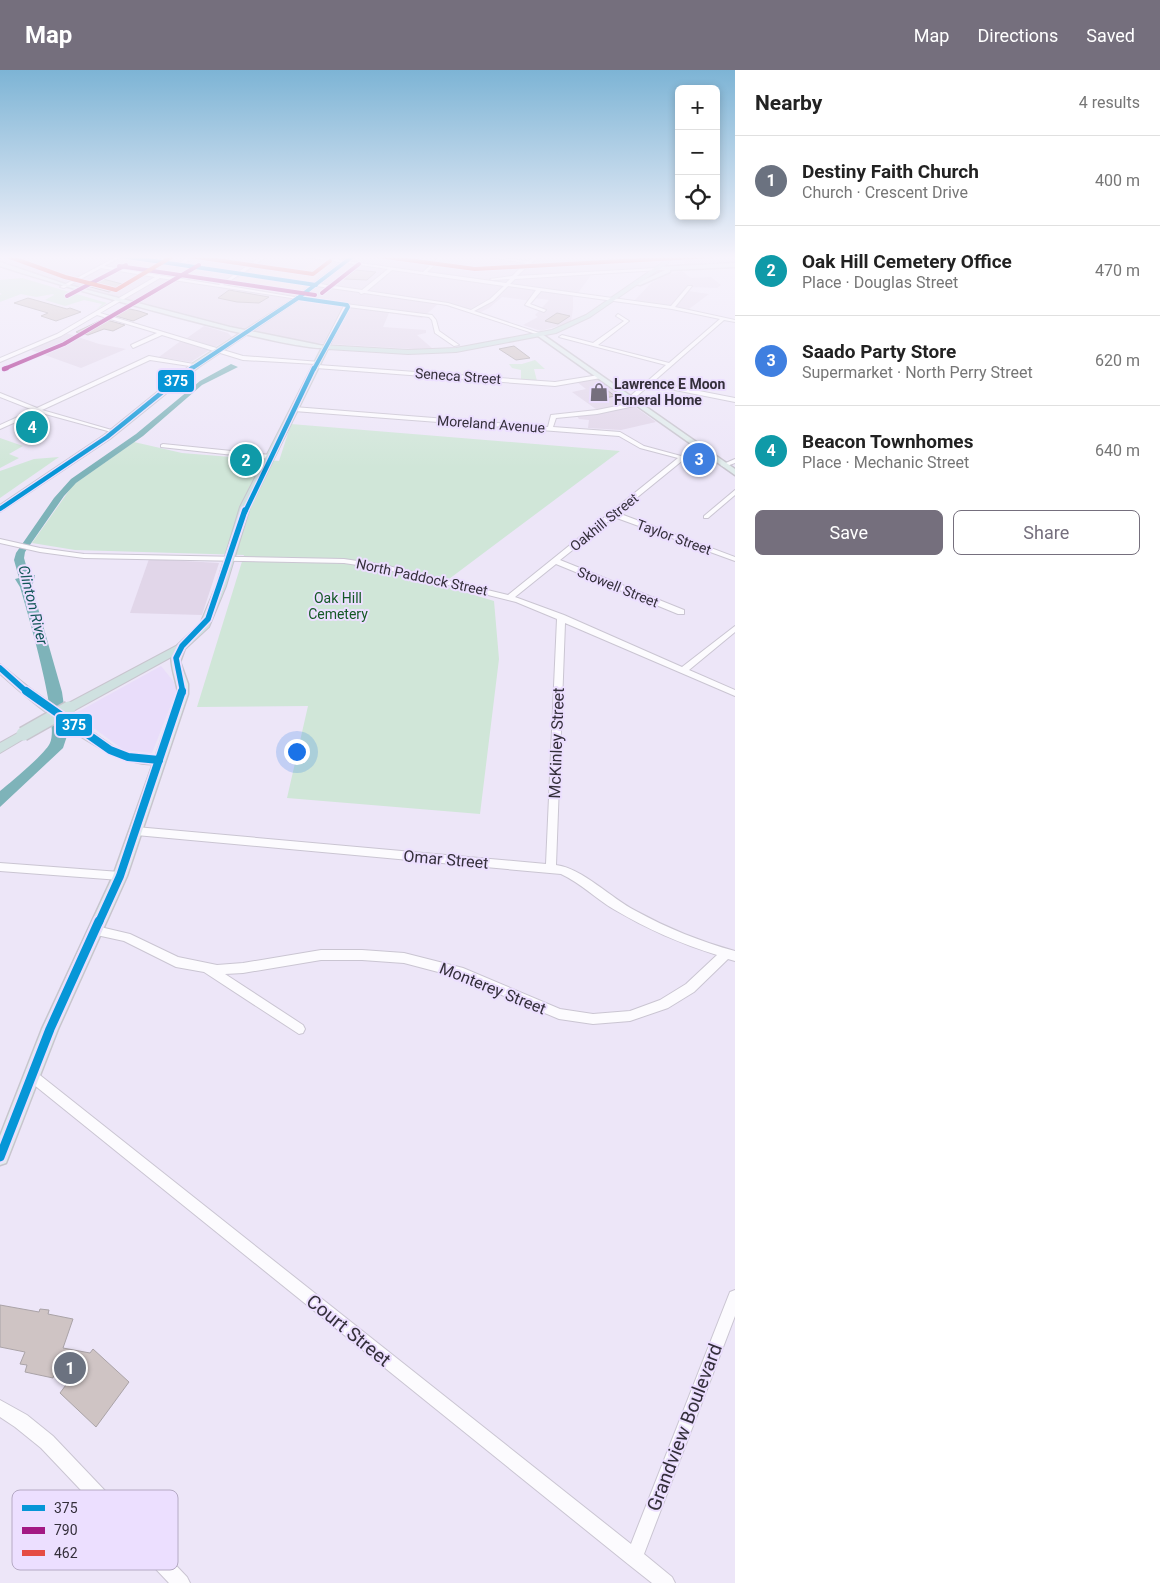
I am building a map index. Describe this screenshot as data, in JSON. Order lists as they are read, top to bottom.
{
  "streets": {
    "street": [
      "Seneca Street",
      "Moreland Avenue",
      "Oakhill Street",
      "Taylor Street",
      "North Paddock Street",
      "Stowell Street",
      "McKinley Street",
      "Omar Street",
      "Monterey Street",
      "Court Street",
      "Grandview Boulevard"
    ]
  },
  "crossings": [
    ["Moreland Avenue", "Oakhill Street"],
    ["Oakhill Street", "Taylor Street"],
    ["Oakhill Street", "North Paddock Street"],
    ["Oakhill Street", "Stowell Street"],
    ["North Paddock Street", "McKinley Street"],
    ["McKinley Street", "Omar Street"],
    ["Omar Street", "Monterey Street"],
    ["Court Street", "Grandview Boulevard"]
  ],
  "water": ["Clinton River"],
  "parks": ["Oak Hill Cemetery"],
  "places": {
    "shop": ["Lawrence E Moon Funeral Home"]
  },
  "lines": ["transit line 375", "transit line 790"],
  "legend": ["375", "790", "462"],
  "page": {
    "header": "Map",
    "nav": ["Map", "Directions", "Saved"],
    "heading": ["Nearby", "4 results"],
    "map_buttons": ["+", "−"],
    "list": [
      {
        "mark": "1",
        "name": "Destiny Faith Church",
        "note": "Church · Crescent Drive",
        "value": "400 m"
      },
      {
        "mark": "2",
        "name": "Oak Hill Cemetery Office",
        "note": "Place · Douglas Street",
        "value": "470 m"
      },
      {
        "mark": "3",
        "name": "Saado Party Store",
        "note": "Supermarket · North Perry Street",
        "value": "620 m"
      },
      {
        "mark": "4",
        "name": "Beacon Townhomes",
        "note": "Place · Mechanic Street",
        "value": "640 m"
      }
    ],
    "pins": [
      "4",
      "3",
      "2",
      "1"
    ],
    "buttons": ["Save", "Share"]
  }
}
